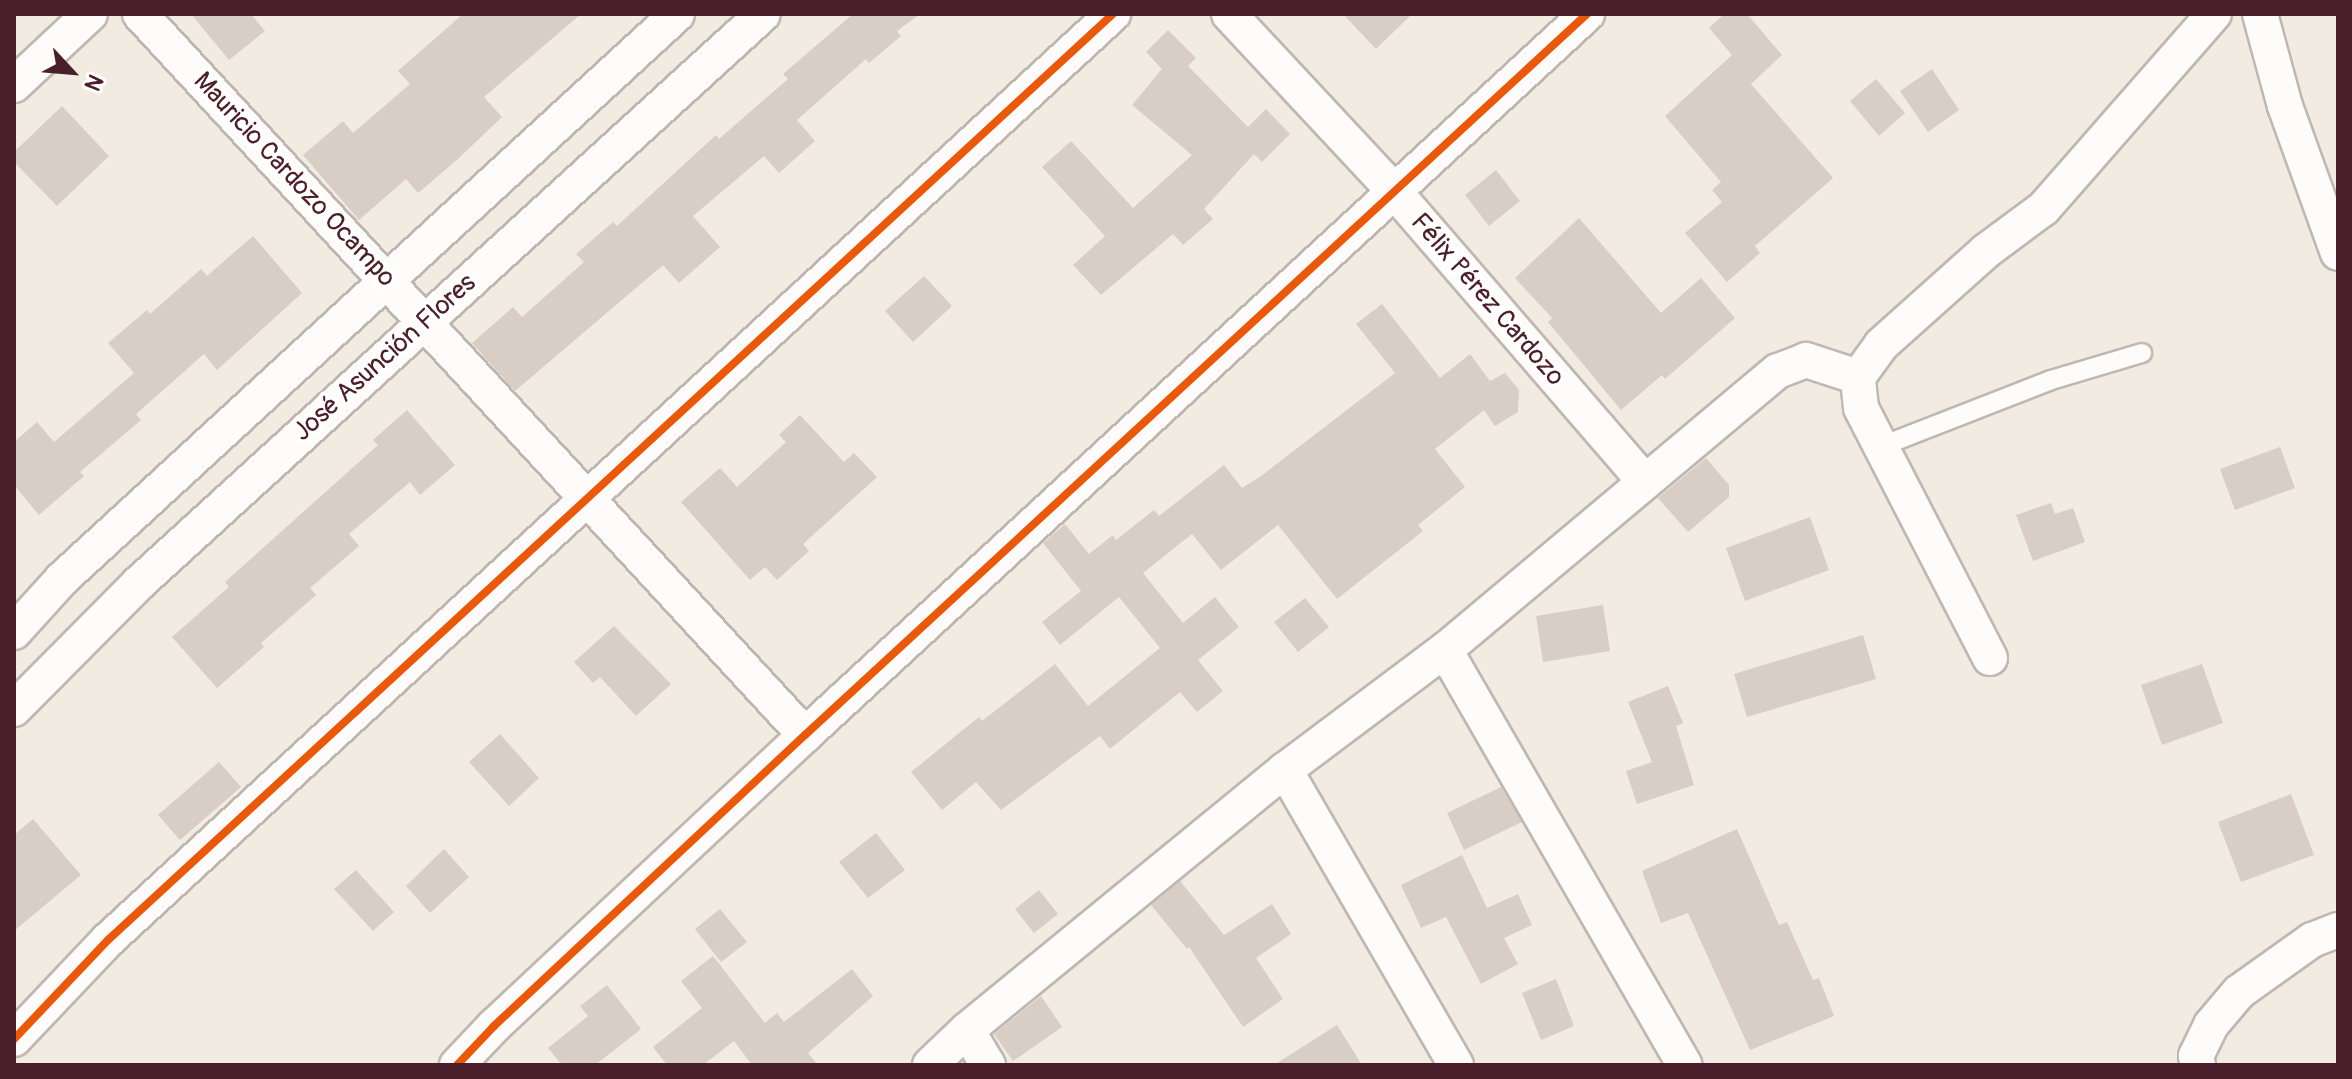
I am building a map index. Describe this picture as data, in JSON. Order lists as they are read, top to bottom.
{
  "streets": {
    "street": ["Mauricio Cardozo Ocampo", "Félix Pérez Cardozo", "José Asunción Flores"]
  },
  "crossings": [
    ["Mauricio Cardozo Ocampo", "José Asunción Flores"]
  ],
  "north": "bottom right"
}
